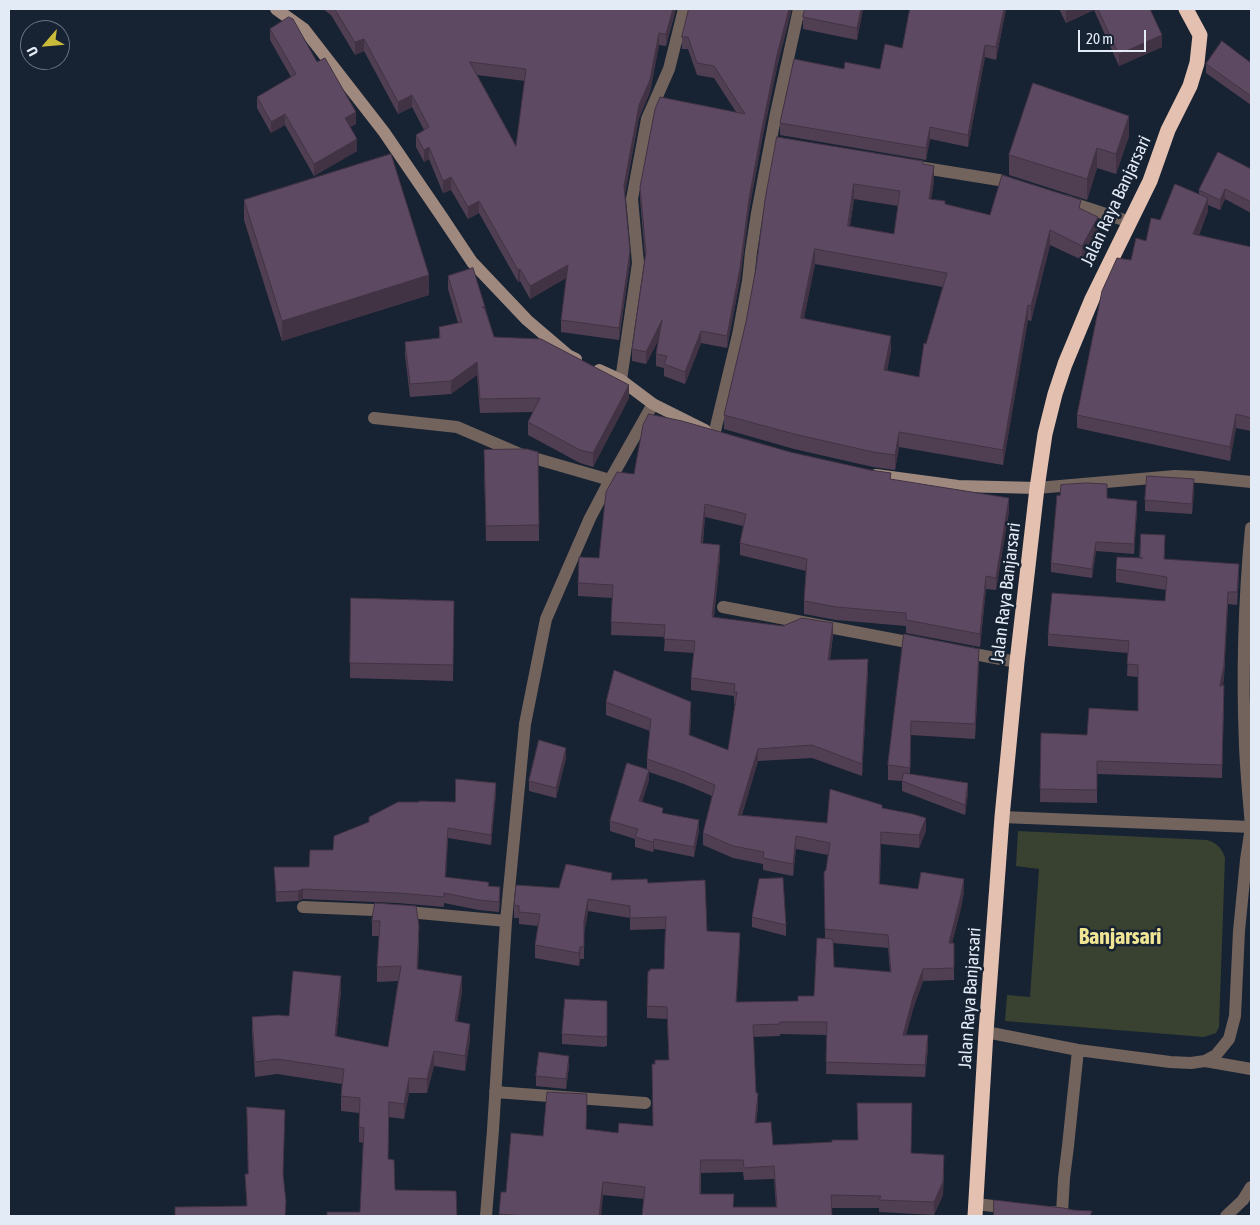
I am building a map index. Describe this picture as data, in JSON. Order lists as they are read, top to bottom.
{
  "streets": {
    "highway": ["Jalan Raya Banjarsari"]
  },
  "districts": ["Banjarsari"],
  "scale_bar": "20 m",
  "north": "bottom left"
}
